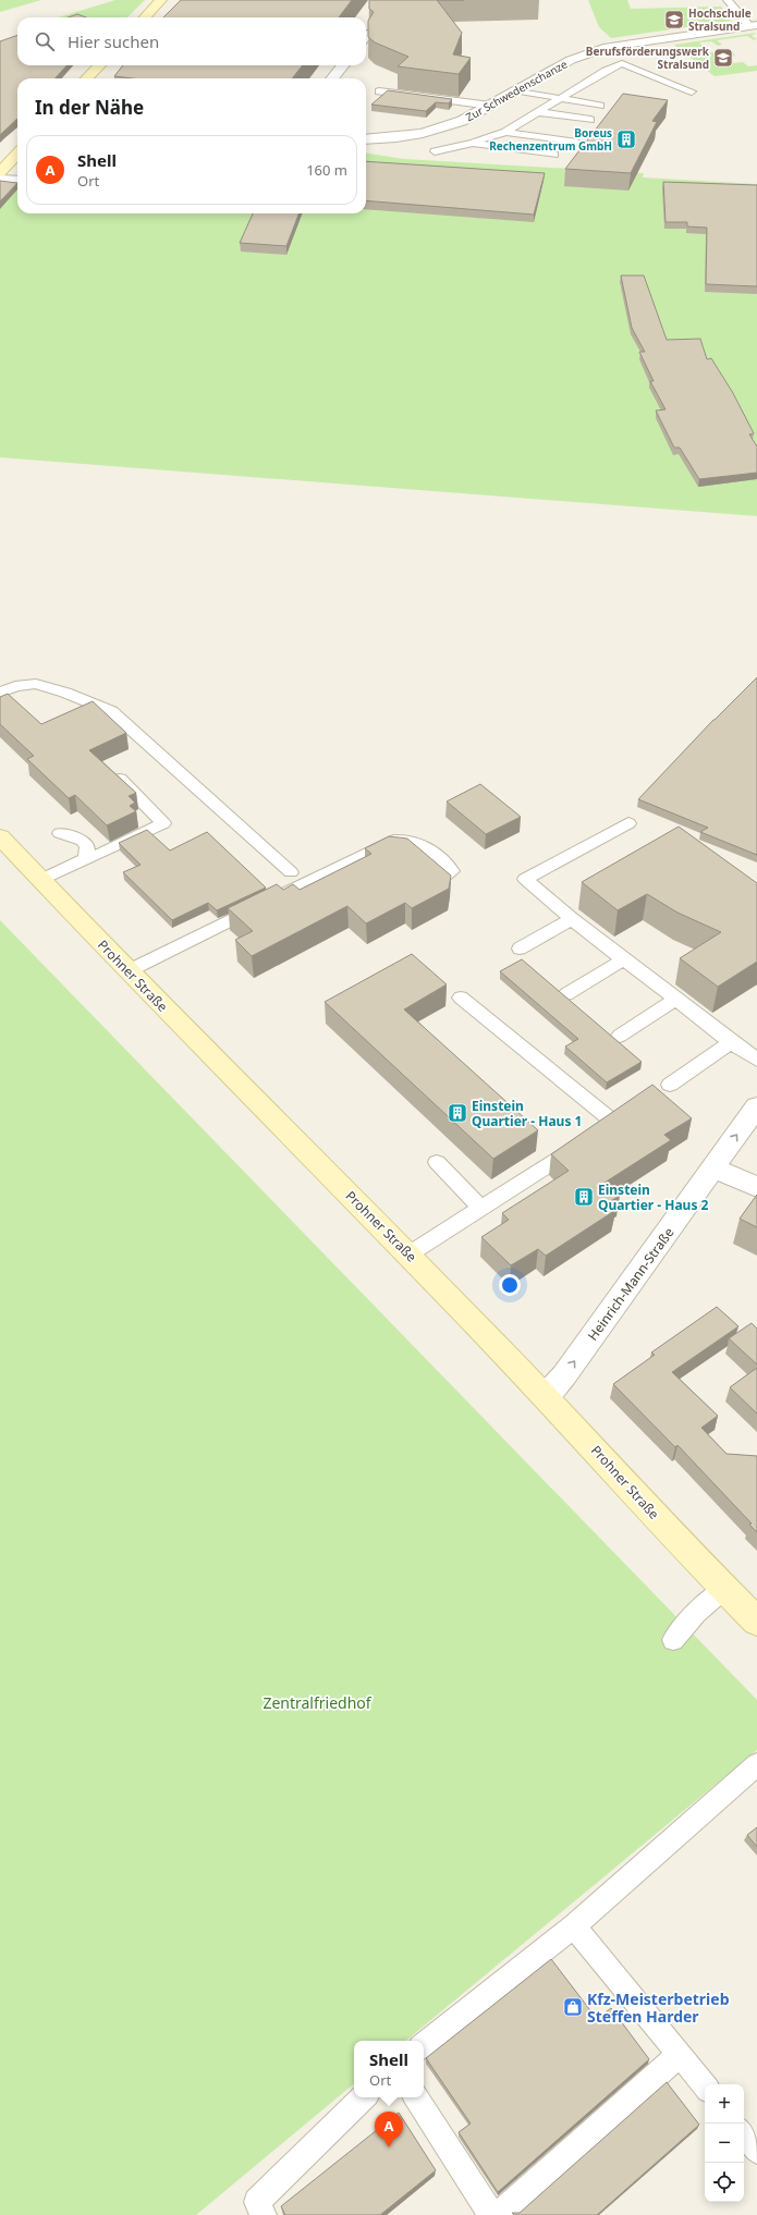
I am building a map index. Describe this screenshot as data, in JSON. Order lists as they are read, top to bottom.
{
  "streets": {
    "main road": ["Prohner Straße"],
    "street": ["Zur Schwedenschanze", "Heinrich-Mann-Straße"]
  },
  "crossings": [
    ["Prohner Straße", "Heinrich-Mann-Straße"]
  ],
  "one_way": ["Heinrich-Mann-Straße"],
  "parks": ["Zentralfriedhof"],
  "places": {
    "school or university": ["Hochschule Stralsund", "Berufsförderungswerk Stralsund"],
    "building": ["Boreus Rechenzentrum GmbH", "Einstein Quartier - Haus 1", "Einstein Quartier - Haus 2"],
    "shop": ["Kfz-Meisterbetrieb Steffen Harder"]
  },
  "page": {
    "search": "Hier suchen",
    "heading": "In der Nähe",
    "list": [
      {
        "mark": "A",
        "name": "Shell",
        "note": "Ort",
        "value": "160 m"
      }
    ],
    "popup": ["Shell", "Ort"],
    "map_buttons": ["+", "−"],
    "pins": "A"
  }
}
